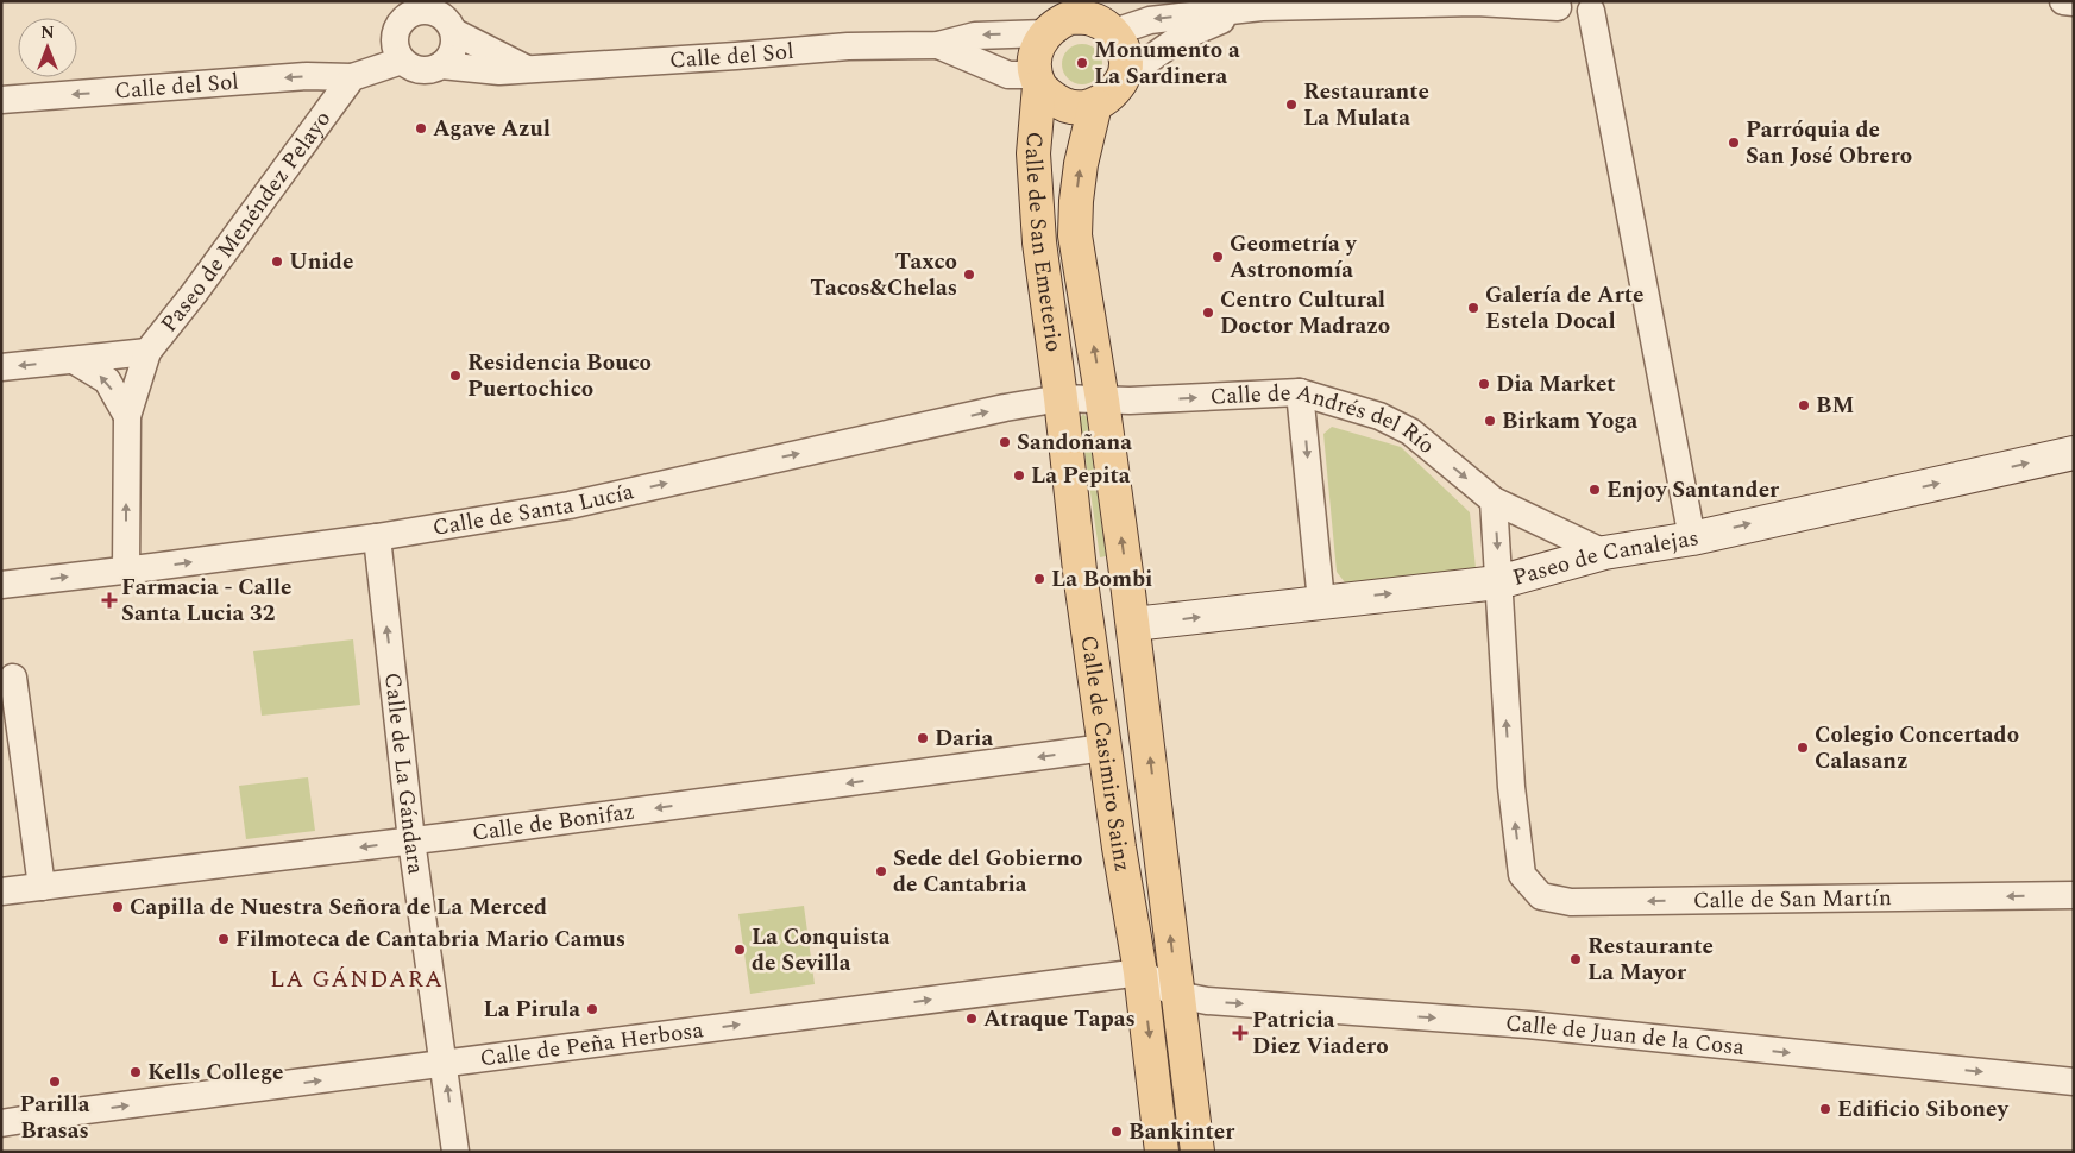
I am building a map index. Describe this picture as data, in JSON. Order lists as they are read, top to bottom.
{
  "streets": {
    "main road": ["Calle de San Emeterio", "Calle de Casimiro Sainz"],
    "street": [
      "Calle del Sol",
      "Paseo de Menéndez Pelayo",
      "Calle de Andrés del Río",
      "Calle de Santa Lucía",
      "Paseo de Canalejas",
      "Calle de La Gándara",
      "Calle de Bonifaz",
      "Calle de San Martín",
      "Calle de Juan de la Cosa",
      "Calle de Peña Herbosa"
    ]
  },
  "crossings": [
    ["Calle del Sol", "Paseo de Menéndez Pelayo"],
    ["Calle del Sol", "Calle de San Emeterio"],
    ["Paseo de Menéndez Pelayo", "Calle de Santa Lucía"],
    ["Calle de San Emeterio", "Calle de Santa Lucía"],
    ["Calle de San Emeterio", "Calle de Casimiro Sainz"],
    ["Calle de Andrés del Río", "Paseo de Canalejas"],
    ["Calle de Andrés del Río", "Calle de Casimiro Sainz"],
    ["Calle de Santa Lucía", "Calle de Casimiro Sainz"],
    ["Calle de Santa Lucía", "Calle de La Gándara"],
    ["Paseo de Canalejas", "Calle de Casimiro Sainz"],
    ["Paseo de Canalejas", "Calle de San Martín"],
    ["Calle de Casimiro Sainz", "Calle de Bonifaz"],
    ["Calle de Casimiro Sainz", "Calle de Juan de la Cosa"],
    ["Calle de Casimiro Sainz", "Calle de Peña Herbosa"],
    ["Calle de La Gándara", "Calle de Bonifaz"],
    ["Calle de La Gándara", "Calle de Peña Herbosa"]
  ],
  "one_way": [
    "Calle del Sol",
    "Calle de Andrés del Río",
    "Calle de Santa Lucía",
    "Paseo de Canalejas",
    "Calle de La Gándara",
    "Calle de Bonifaz",
    "Calle de Juan de la Cosa",
    "Calle de Peña Herbosa"
  ],
  "districts": ["LA GÁNDARA"],
  "places": {
    "other": [
      "Monumento a La Sardinera",
      "Restaurante La Mulata",
      "Agave Azul",
      "Parróquia de San José Obrero",
      "Geometría y Astronomía",
      "Unide",
      "Taxco Tacos&Chelas",
      "Galería de Arte Estela Docal",
      "Centro Cultural Doctor Madrazo",
      "Residencia Bouco Puertochico",
      "Dia Market",
      "BM",
      "Birkam Yoga",
      "Sandoñana",
      "La Pepita",
      "Enjoy Santander",
      "La Bombi",
      "Daria",
      "Colegio Concertado Calasanz",
      "Sede del Gobierno de Cantabria",
      "Capilla de Nuestra Señora de La Merced",
      "Filmoteca de Cantabria Mario Camus",
      "La Conquista de Sevilla",
      "Restaurante La Mayor",
      "La Pirula",
      "Atraque Tapas",
      "Kells College",
      "Parilla Brasas",
      "Edificio Siboney",
      "Bankinter"
    ],
    "health": ["Farmacia - Calle Santa Lucia 32", "Patricia Diez Viadero"]
  },
  "north": "top"
}
